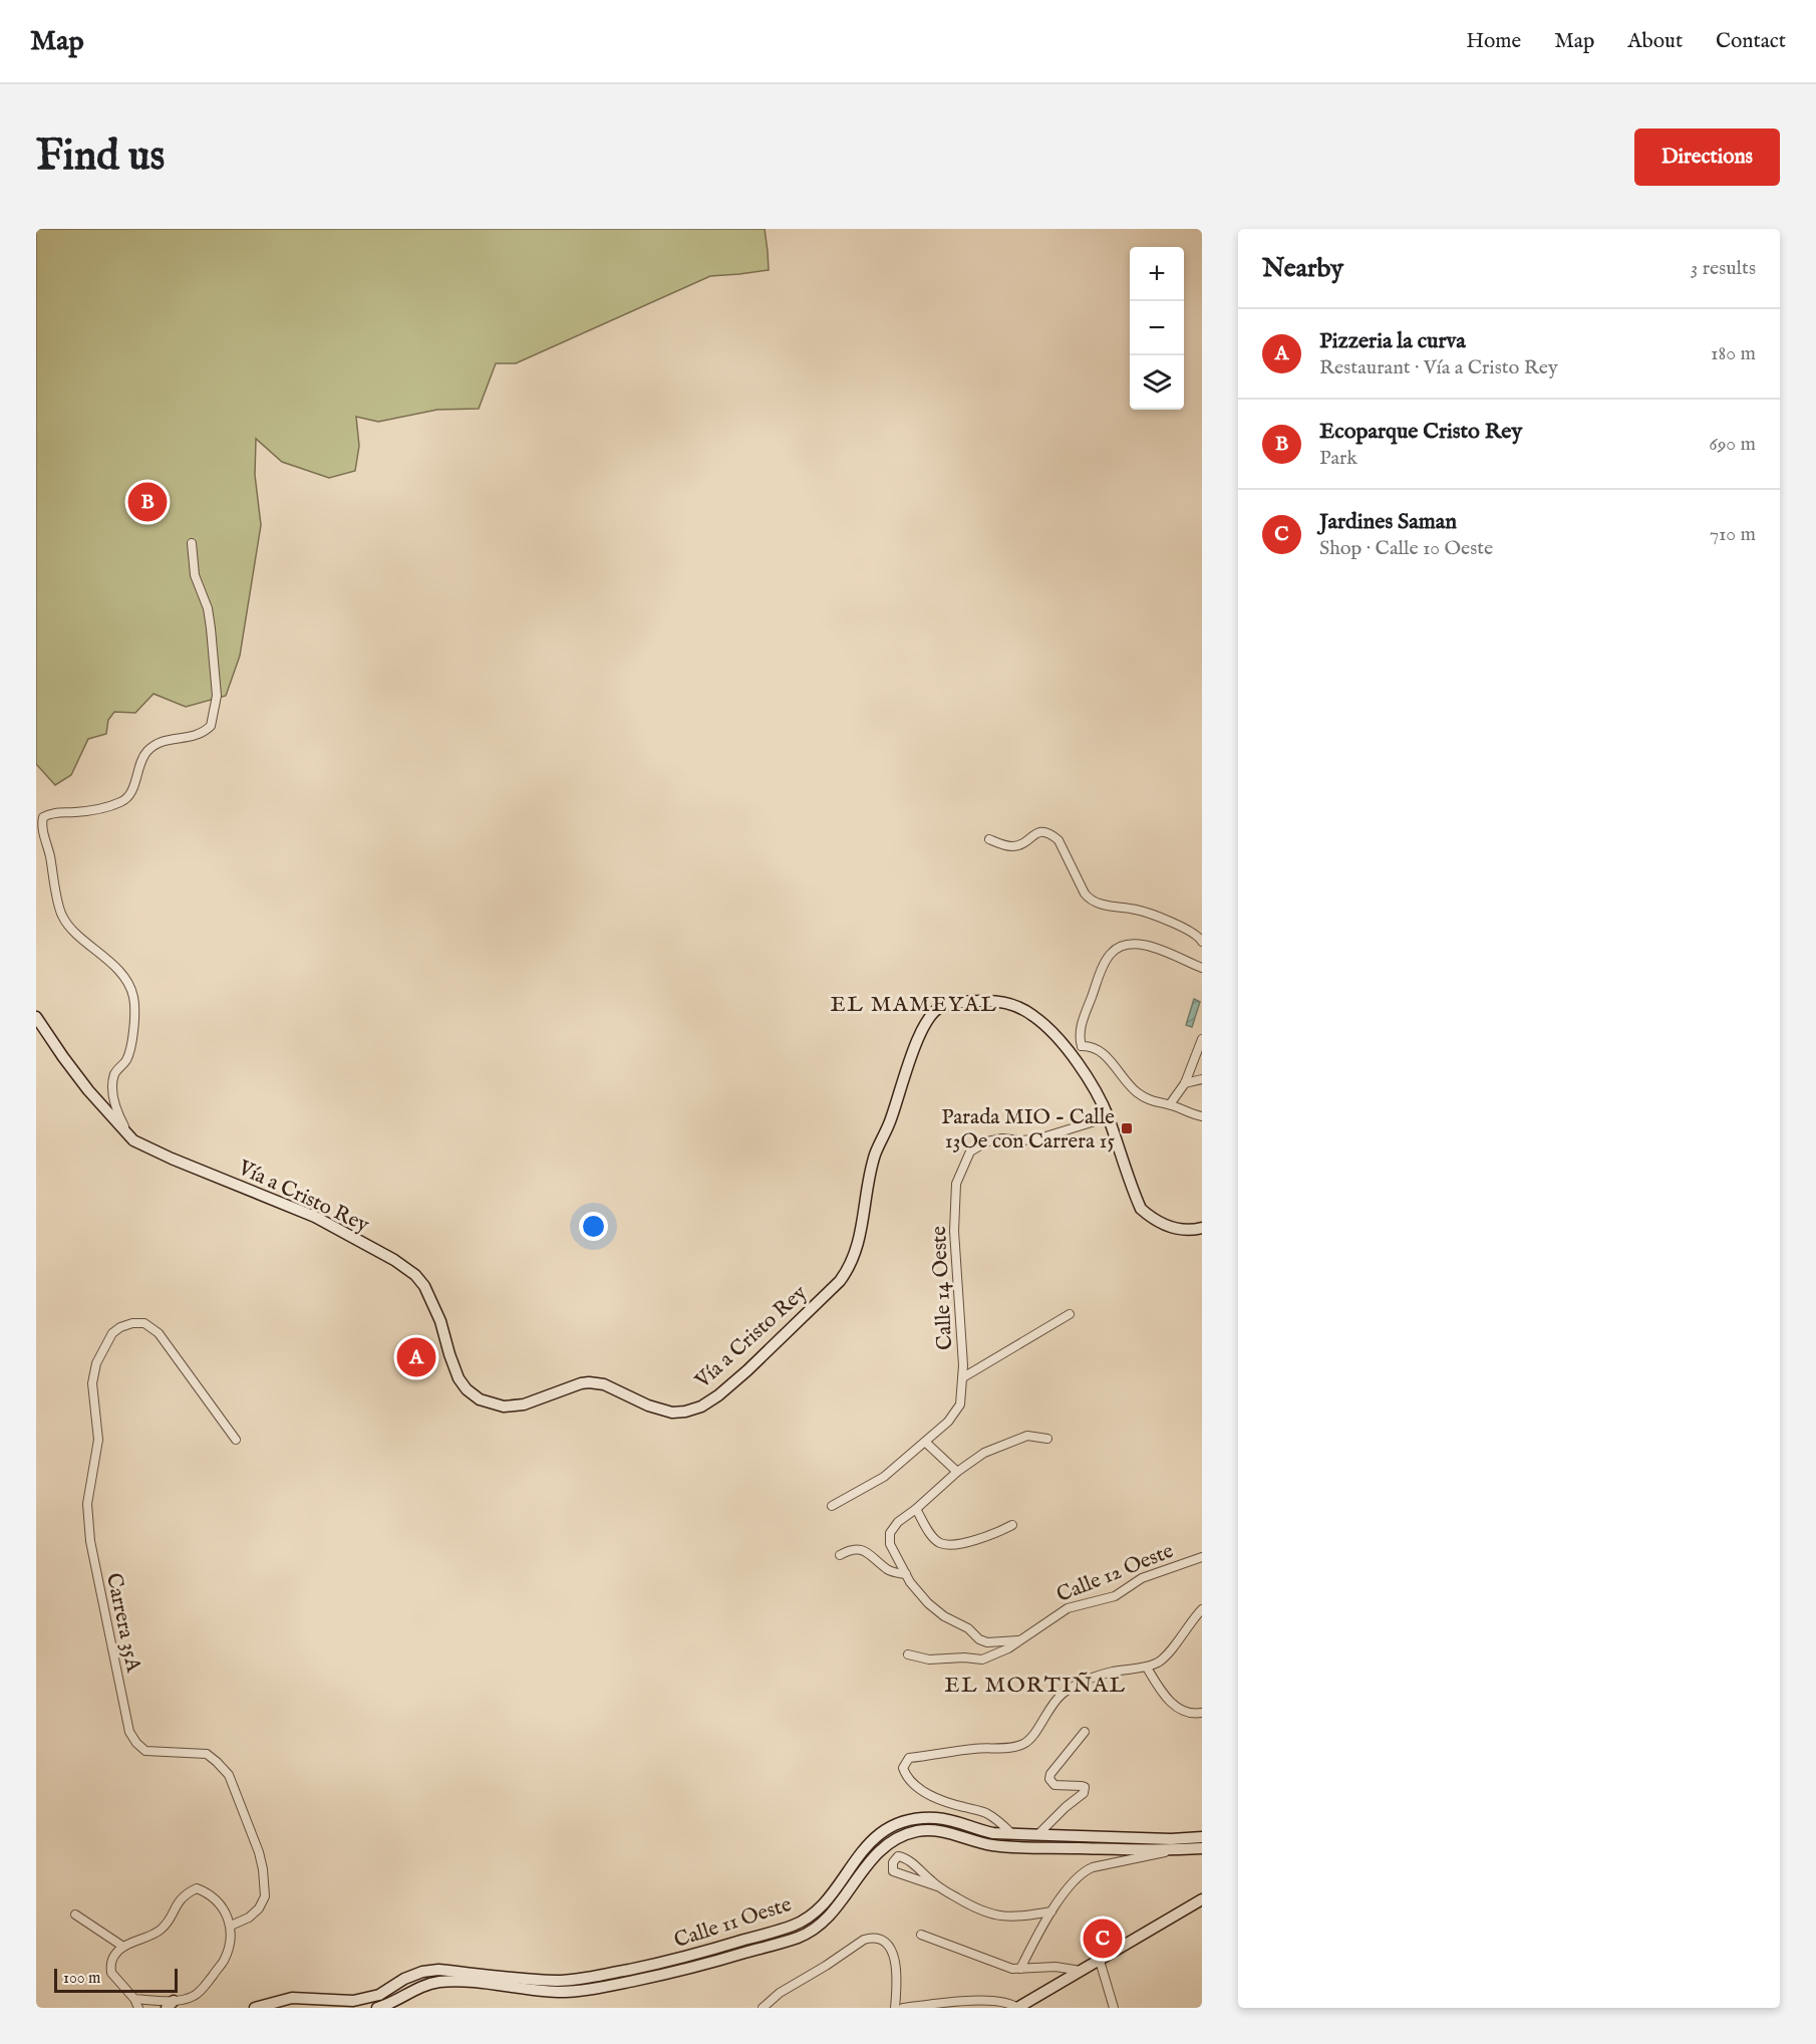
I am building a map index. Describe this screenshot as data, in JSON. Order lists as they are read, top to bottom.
{
  "streets": {
    "street": [
      "Vía a Cristo Rey",
      "Calle 14 Oeste",
      "Calle 12 Oeste",
      "Carrera 35A",
      "Calle 11 Oeste"
    ]
  },
  "crossings": [
    ["Vía a Cristo Rey", "Calle 14 Oeste"]
  ],
  "districts": ["EL MAMEYAL", "EL MORTIÑAL"],
  "places": {
    "transit": ["Parada MIO - Calle 13Oe con Carrera 15"]
  },
  "scale_bar": "100 m",
  "page": {
    "header": "Map",
    "nav": [
      "Home",
      "Map",
      "About",
      "Contact"
    ],
    "buttons": "Directions",
    "title": "Find us",
    "heading": ["Nearby", "3 results"],
    "map_buttons": ["+", "−"],
    "list": [
      {
        "mark": "A",
        "name": "Pizzeria la curva",
        "note": "Restaurant · Vía a Cristo Rey",
        "value": "180 m"
      },
      {
        "mark": "B",
        "name": "Ecoparque Cristo Rey",
        "note": "Park",
        "value": "690 m"
      },
      {
        "mark": "C",
        "name": "Jardines Saman",
        "note": "Shop · Calle 10 Oeste",
        "value": "710 m"
      }
    ],
    "pins": ["B", "A", "C"],
    "scale": "100 m"
  }
}
